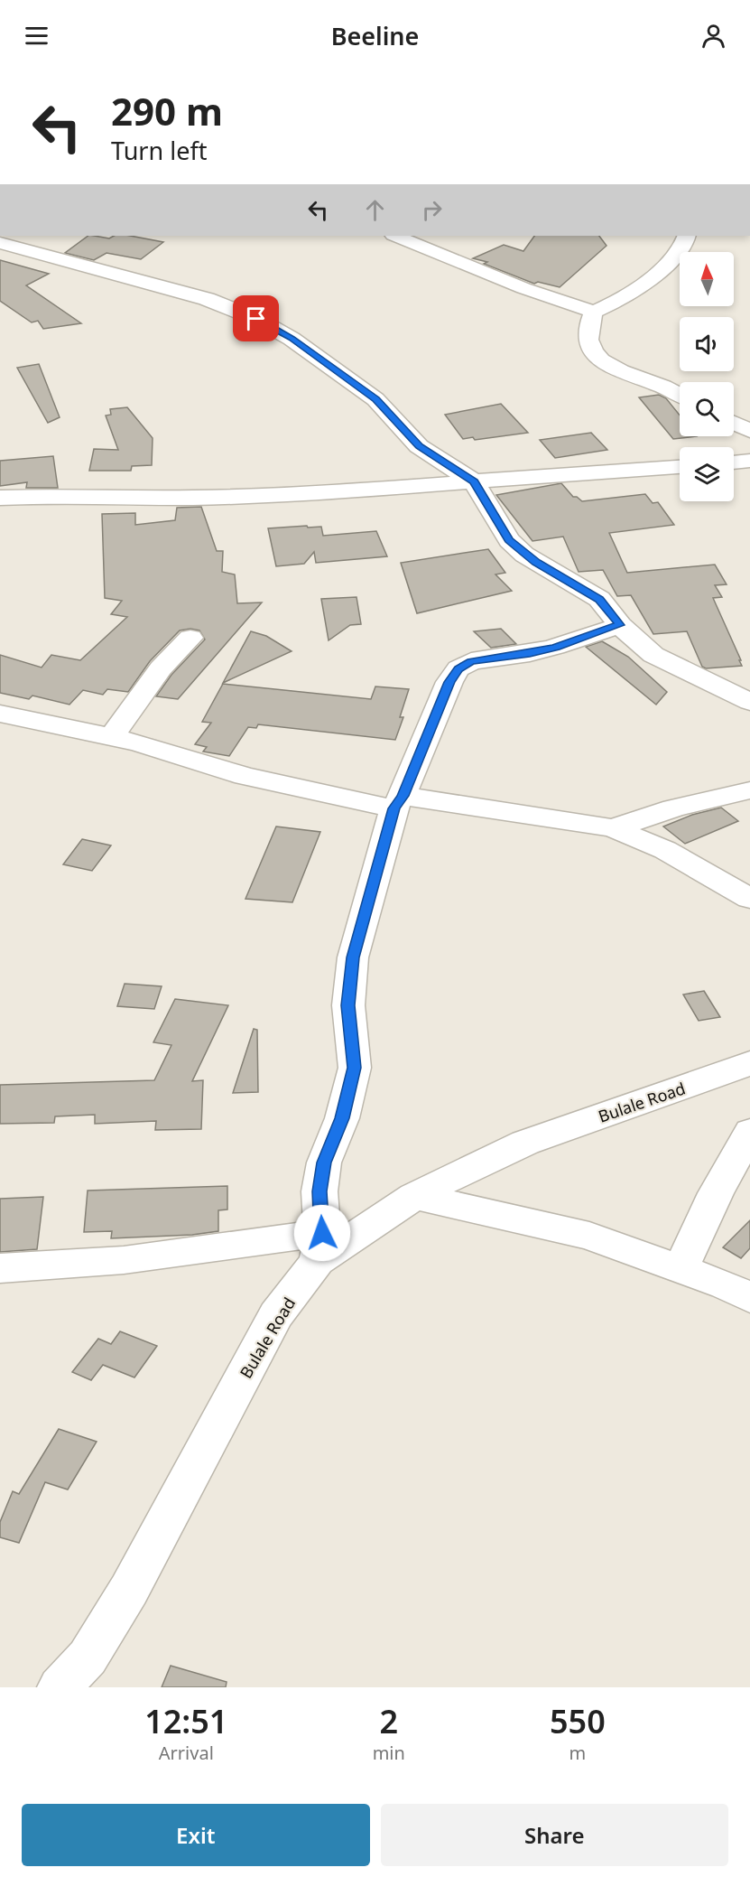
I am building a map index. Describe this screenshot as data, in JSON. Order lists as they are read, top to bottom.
{
  "streets": {
    "street": ["Bulale Road"]
  },
  "north": "top",
  "page": {
    "header": "Beeline",
    "turn": ["290 m", "Turn left"],
    "eta": [
      "12:51",
      "Arrival",
      "2",
      "min",
      "550",
      "m"
    ],
    "buttons": ["Exit", "Share"]
  }
}
